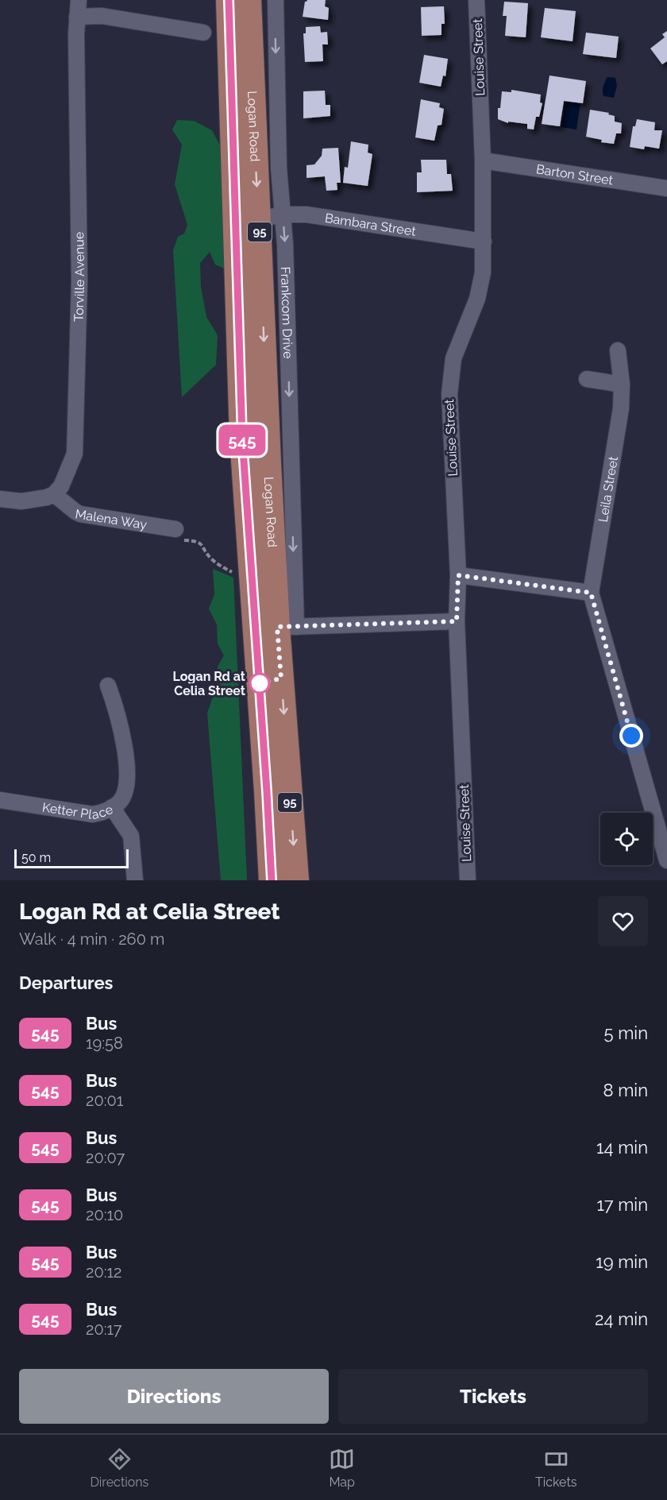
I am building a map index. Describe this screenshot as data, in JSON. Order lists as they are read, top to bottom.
{
  "streets": {
    "main road": ["Logan Road", "95"],
    "street": [
      "Louise Street",
      "Barton Street",
      "Bambara Street",
      "Torville Avenue",
      "Leila Street",
      "Malena Way",
      "Ketter Place"
    ]
  },
  "crossings": [
    ["Louise Street", "Barton Street"],
    ["Louise Street", "Bambara Street"],
    ["Logan Road", "Bambara Street"],
    ["Torville Avenue", "Malena Way"]
  ],
  "places": ["Logan Rd at Celia Street"],
  "lines": ["bus line 545"],
  "scale_bar": "50 m",
  "page": {
    "on_map": "545",
    "scale": "50 m",
    "heading": [
      ["Logan Rd at Celia Street", "Walk · 4 min · 260 m"],
      "Departures"
    ],
    "list": [
      {
        "mark": "545",
        "name": "Bus",
        "note": "19:58",
        "value": "5 min"
      },
      {
        "mark": "545",
        "name": "Bus",
        "note": "20:01",
        "value": "8 min"
      },
      {
        "mark": "545",
        "name": "Bus",
        "note": "20:07",
        "value": "14 min"
      },
      {
        "mark": "545",
        "name": "Bus",
        "note": "20:10",
        "value": "17 min"
      },
      {
        "mark": "545",
        "name": "Bus",
        "note": "20:12",
        "value": "19 min"
      },
      {
        "mark": "545",
        "name": "Bus",
        "note": "20:17",
        "value": "24 min"
      }
    ],
    "buttons": ["Directions", "Tickets"],
    "tabs": ["Directions", "Map", "Tickets"]
  }
}
